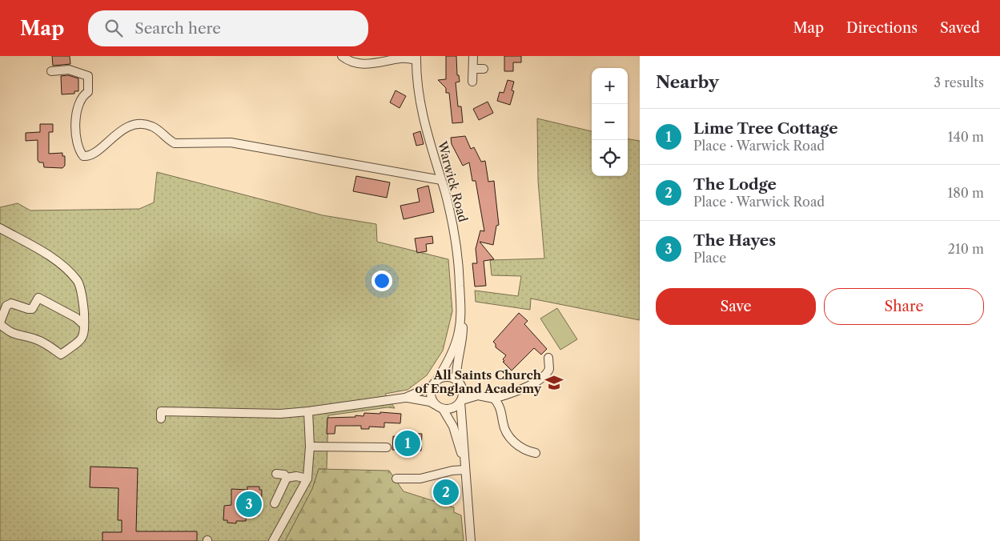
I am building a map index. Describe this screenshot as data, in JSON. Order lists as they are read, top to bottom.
{
  "streets": {
    "street": ["Warwick Road"]
  },
  "places": {
    "school or university": ["All Saints Church of England Academy"]
  },
  "page": {
    "header": "Map",
    "search": "Search here",
    "nav": ["Map", "Directions", "Saved"],
    "heading": ["Nearby", "3 results"],
    "map_buttons": ["+", "−"],
    "list": [
      {
        "mark": "1",
        "name": "Lime Tree Cottage",
        "note": "Place · Warwick Road",
        "value": "140 m"
      },
      {
        "mark": "2",
        "name": "The Lodge",
        "note": "Place · Warwick Road",
        "value": "180 m"
      },
      {
        "mark": "3",
        "name": "The Hayes",
        "note": "Place",
        "value": "210 m"
      }
    ],
    "buttons": ["Save", "Share"],
    "pins": ["1", "2", "3"]
  }
}
